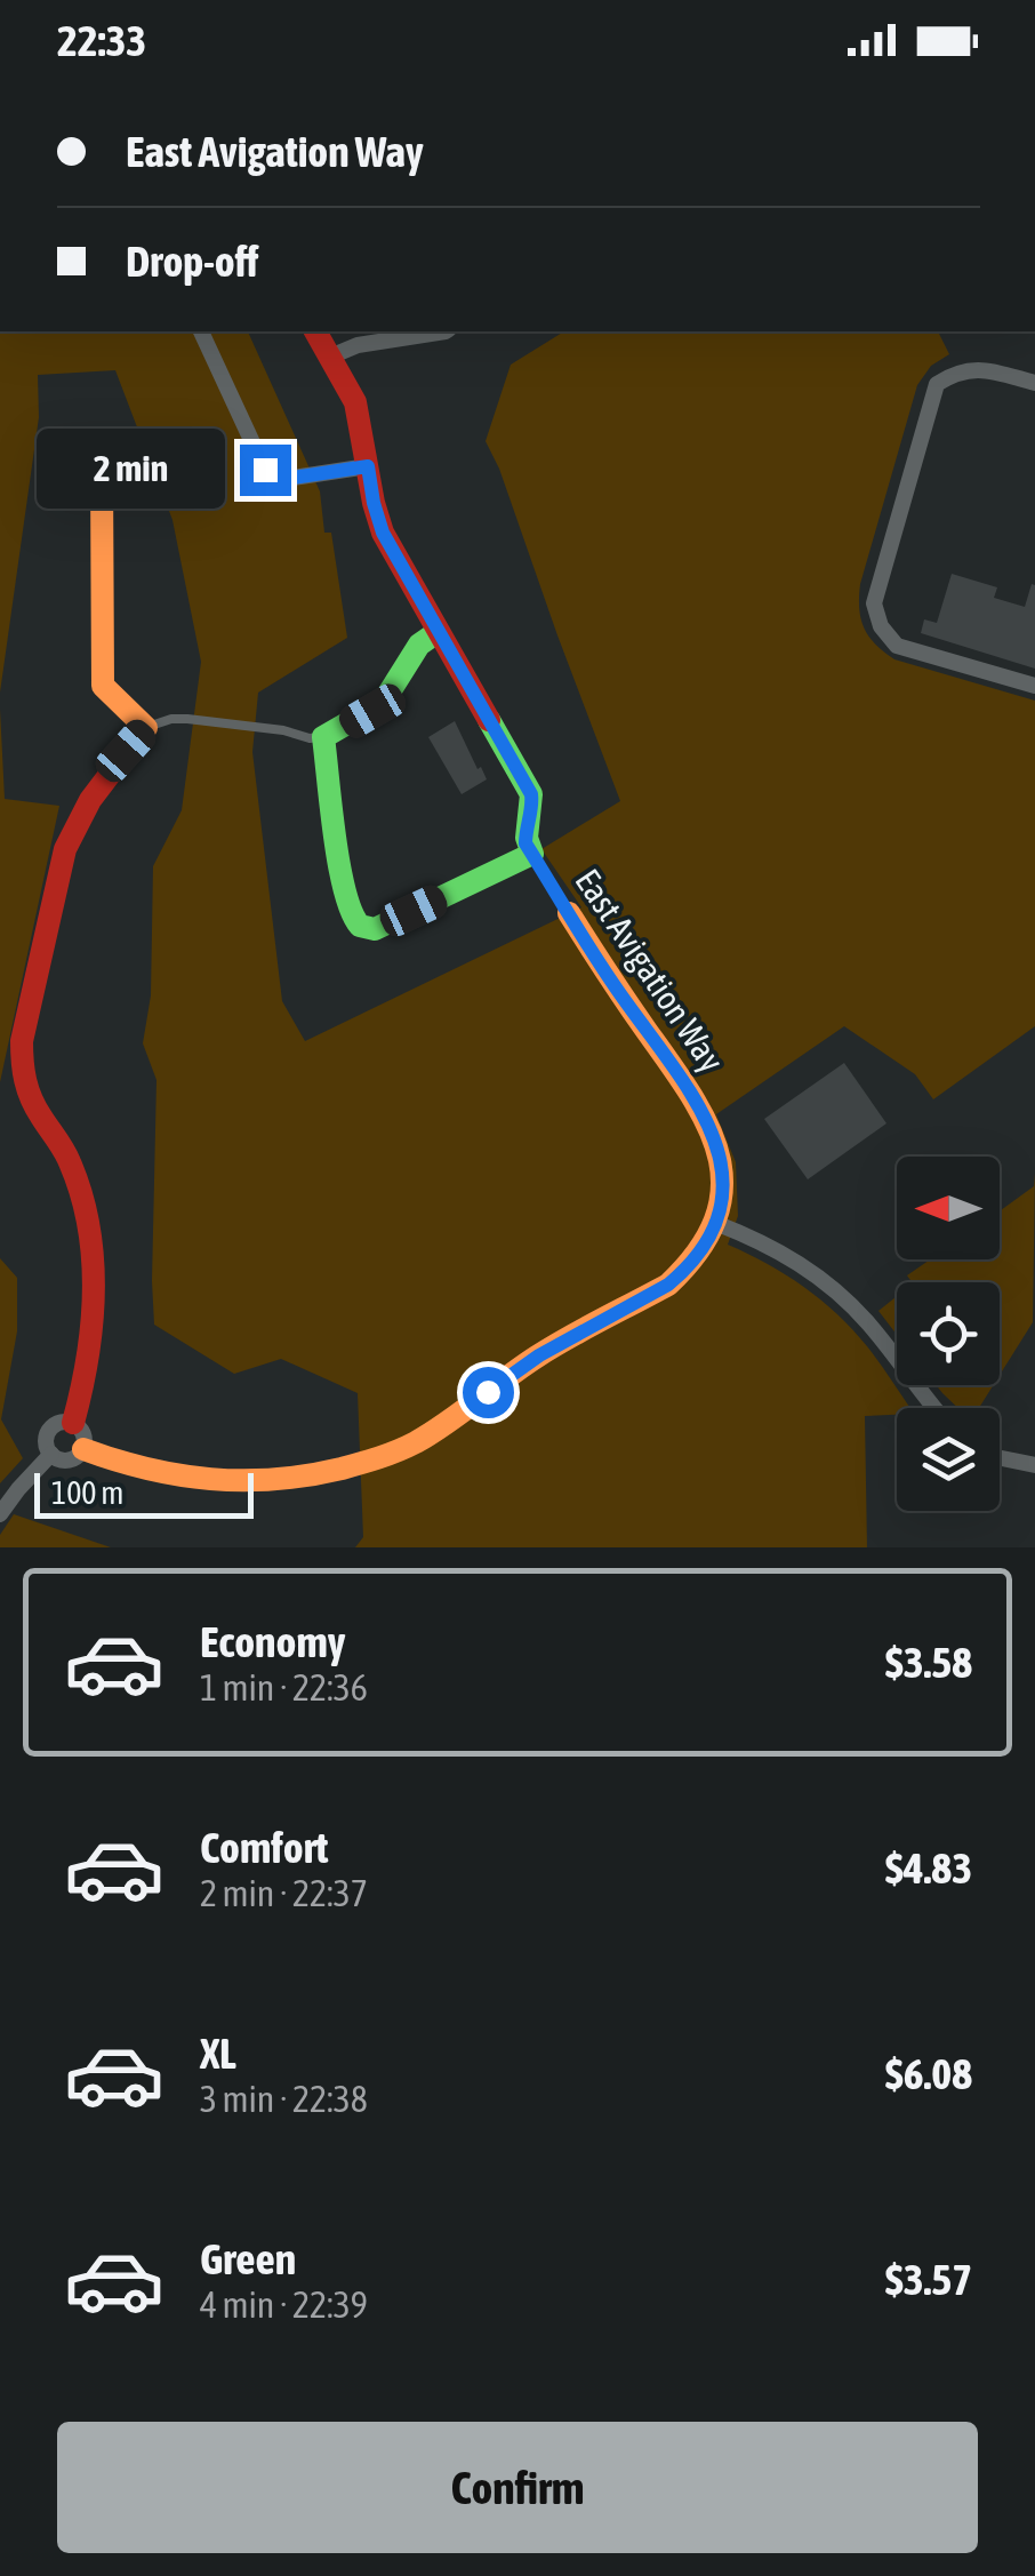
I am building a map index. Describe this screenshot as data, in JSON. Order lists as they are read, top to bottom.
{
  "streets": {
    "street": ["East Avigation Way"]
  },
  "scale_bar": "100 m",
  "north": "left",
  "page": {
    "status": "22:33",
    "banner": ["East Avigation Way", "Drop-off"],
    "bubble": "2 min",
    "scale": "100 m",
    "list": [
      {
        "name": "Economy",
        "note": "1 min · 22:36",
        "value": "$3.58"
      },
      {
        "name": "Comfort",
        "note": "2 min · 22:37",
        "value": "$4.83"
      },
      {
        "name": "XL",
        "note": "3 min · 22:38",
        "value": "$6.08"
      },
      {
        "name": "Green",
        "note": "4 min · 22:39",
        "value": "$3.57"
      }
    ],
    "buttons": "Confirm"
  }
}
